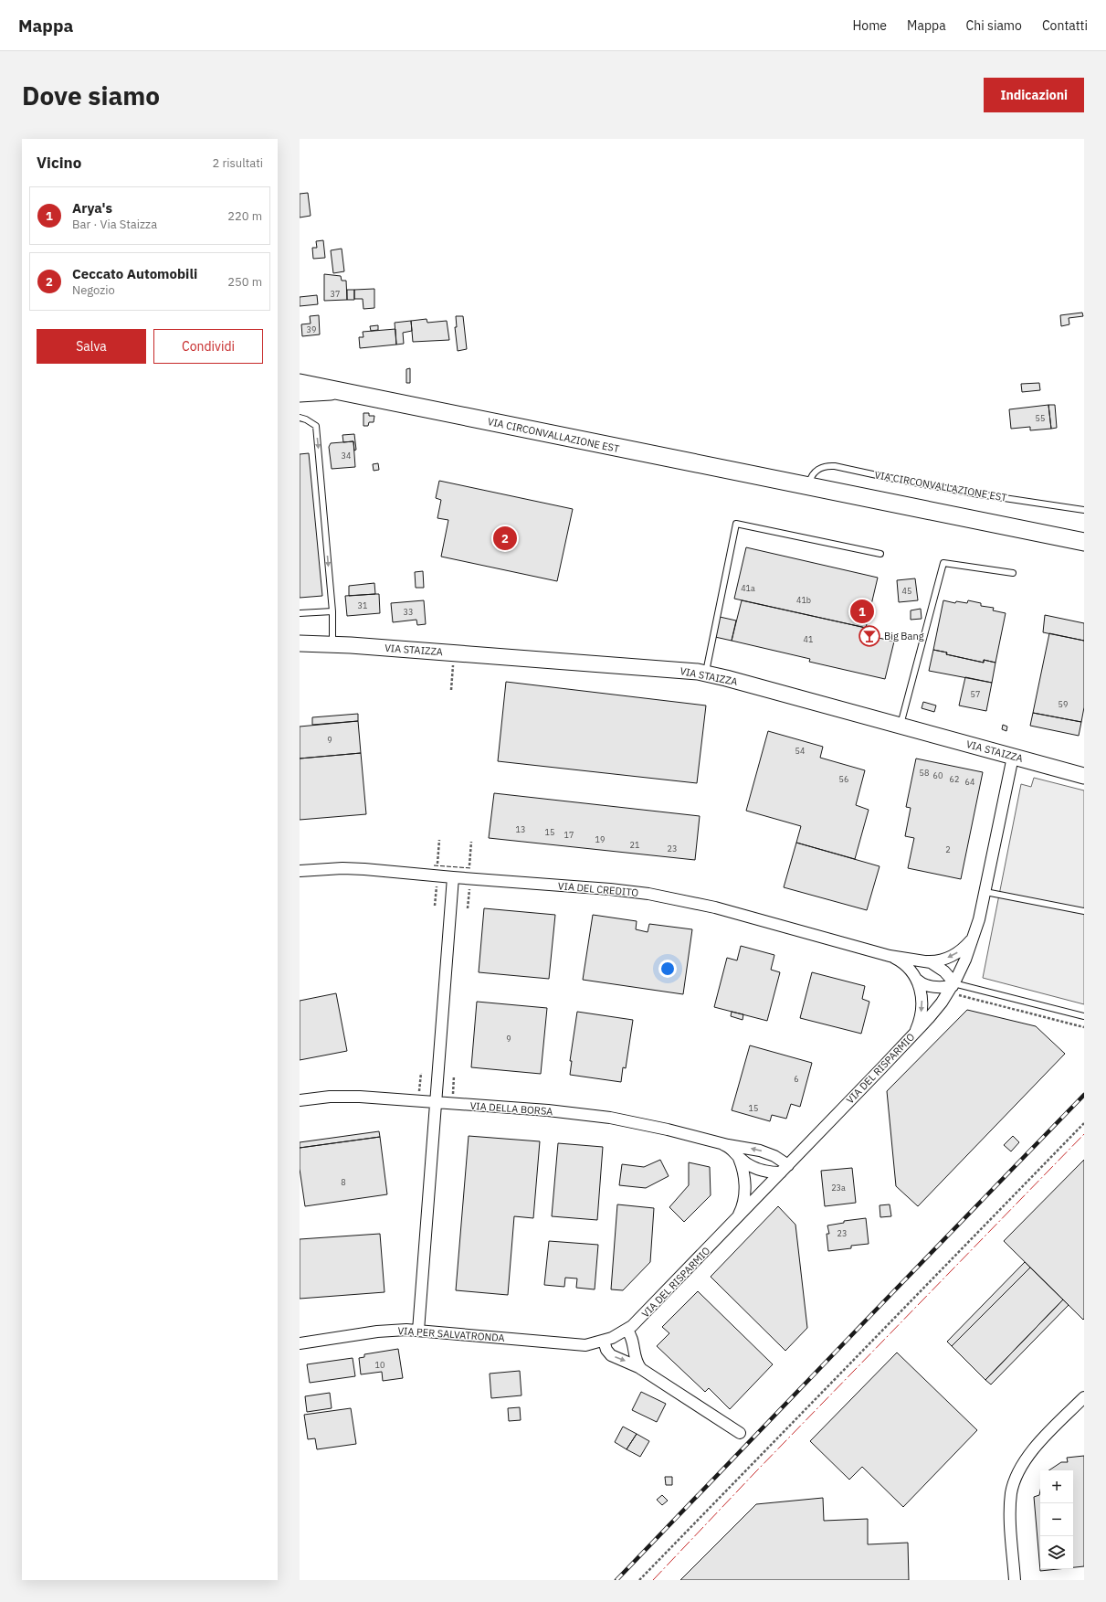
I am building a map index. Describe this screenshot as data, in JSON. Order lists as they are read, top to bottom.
{
  "streets": {
    "main road": ["VIA CIRCONVALLAZIONE EST"],
    "street": [
      "VIA STAIZZA",
      "VIA DEL CREDITO",
      "VIA DEL RISPARMIO",
      "VIA DELLA BORSA",
      "VIA PER SALVATRONDA"
    ]
  },
  "crossings": [
    ["VIA STAIZZA", "VIA DEL RISPARMIO"],
    ["VIA DEL CREDITO", "VIA DEL RISPARMIO"],
    ["VIA DEL RISPARMIO", "VIA DELLA BORSA"],
    ["VIA DEL RISPARMIO", "VIA PER SALVATRONDA"]
  ],
  "places": {
    "bar": ["Big Bang"]
  },
  "house_numbers": [
    "37",
    "39",
    "55",
    "34",
    "41a",
    "45",
    "41b",
    "31",
    "33",
    "41",
    "57",
    "59",
    "9",
    "54",
    "58",
    "60",
    "56",
    "62",
    "64",
    "13",
    "15",
    "17",
    "19",
    "21",
    "23",
    "2",
    "9",
    "6",
    "15",
    "8",
    "23a",
    "23",
    "10"
  ],
  "page": {
    "header": "Mappa",
    "nav": [
      "Home",
      "Mappa",
      "Chi siamo",
      "Contatti"
    ],
    "buttons": [
      "Indicazioni",
      ["Salva", "Condividi"]
    ],
    "title": "Dove siamo",
    "heading": ["Vicino", "2 risultati"],
    "list": [
      {
        "mark": "1",
        "name": "Arya's",
        "note": "Bar · Via Staizza",
        "value": "220 m"
      },
      {
        "mark": "2",
        "name": "Ceccato Automobili",
        "note": "Negozio",
        "value": "250 m"
      }
    ],
    "pins": ["2", "1"],
    "map_buttons": ["+", "−"]
  }
}
